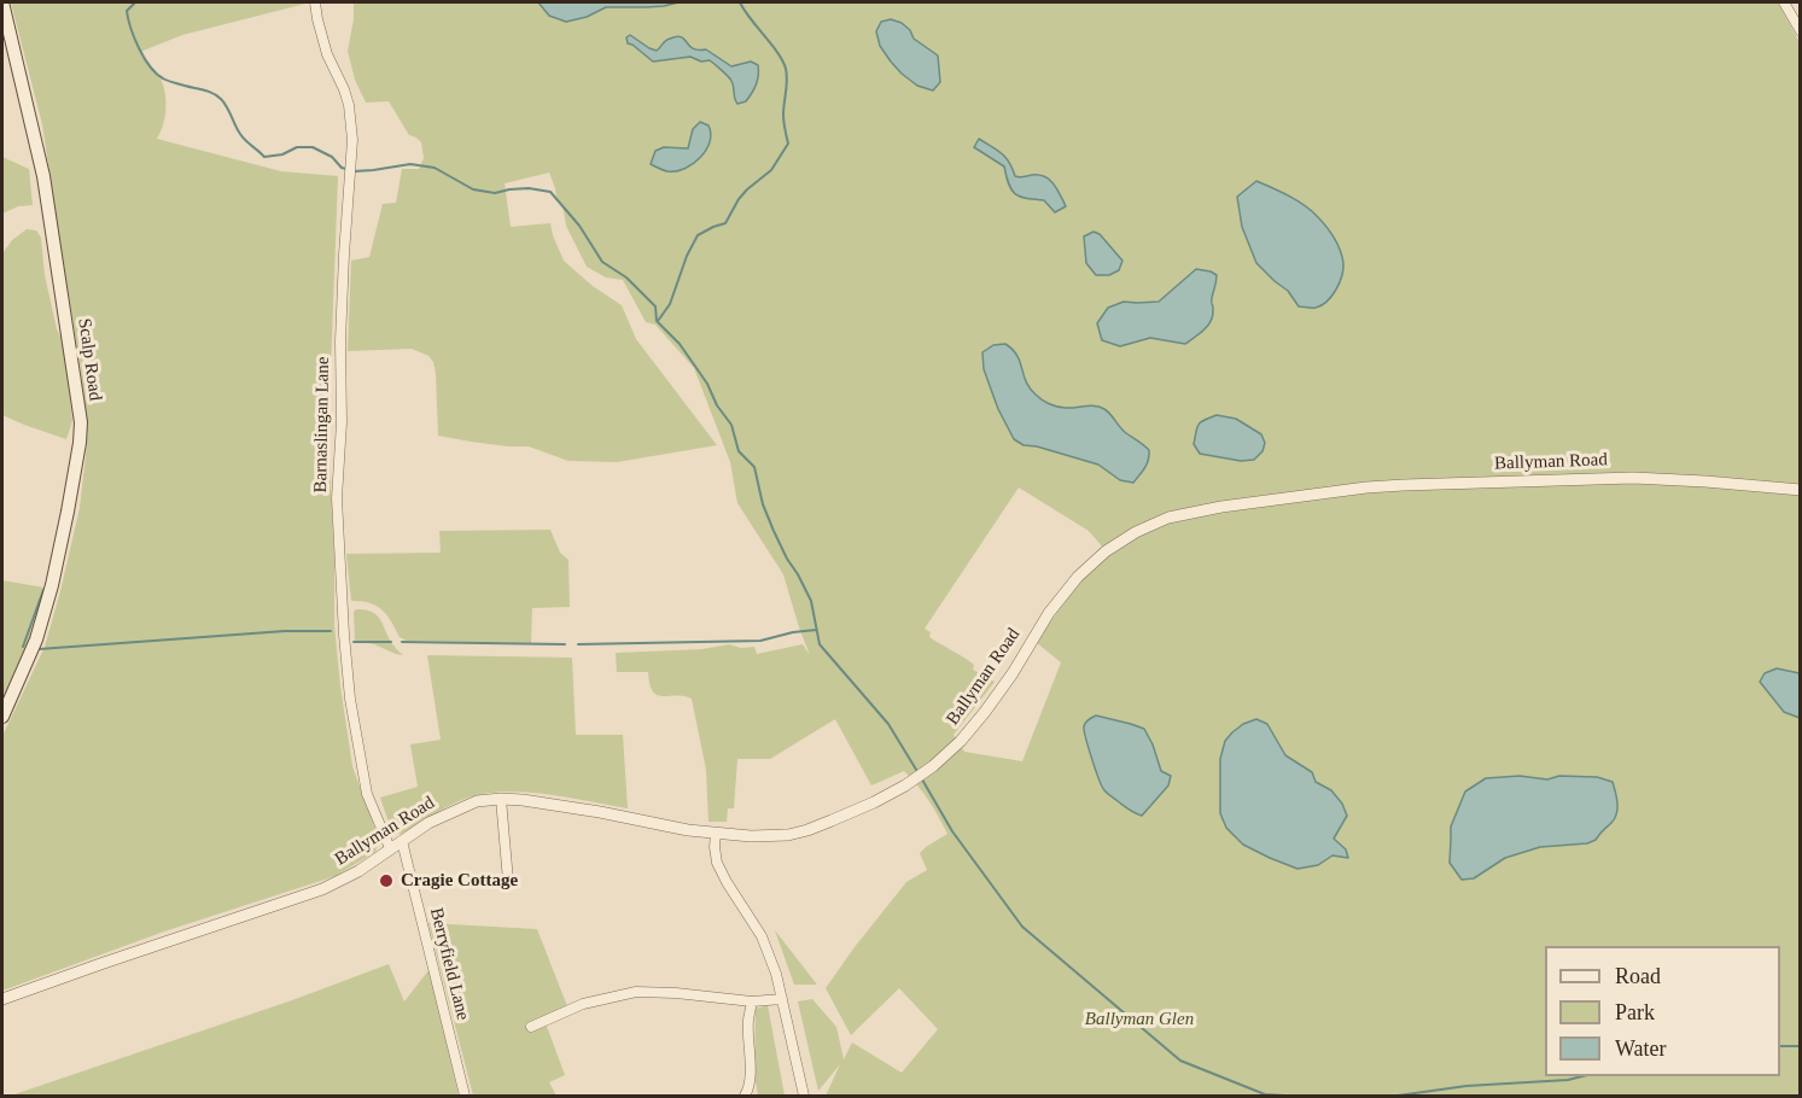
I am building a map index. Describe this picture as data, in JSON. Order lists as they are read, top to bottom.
{
  "streets": {
    "main road": ["Scalp Road"],
    "street": ["Barnaslingan Lane", "Ballyman Road", "Berryfield Lane"]
  },
  "crossings": [
    ["Barnaslingan Lane", "Ballyman Road"],
    ["Ballyman Road", "Berryfield Lane"]
  ],
  "parks": ["Ballyman Glen"],
  "places": ["Cragie Cottage"],
  "legend": ["Road", "Park", "Water"]
}
